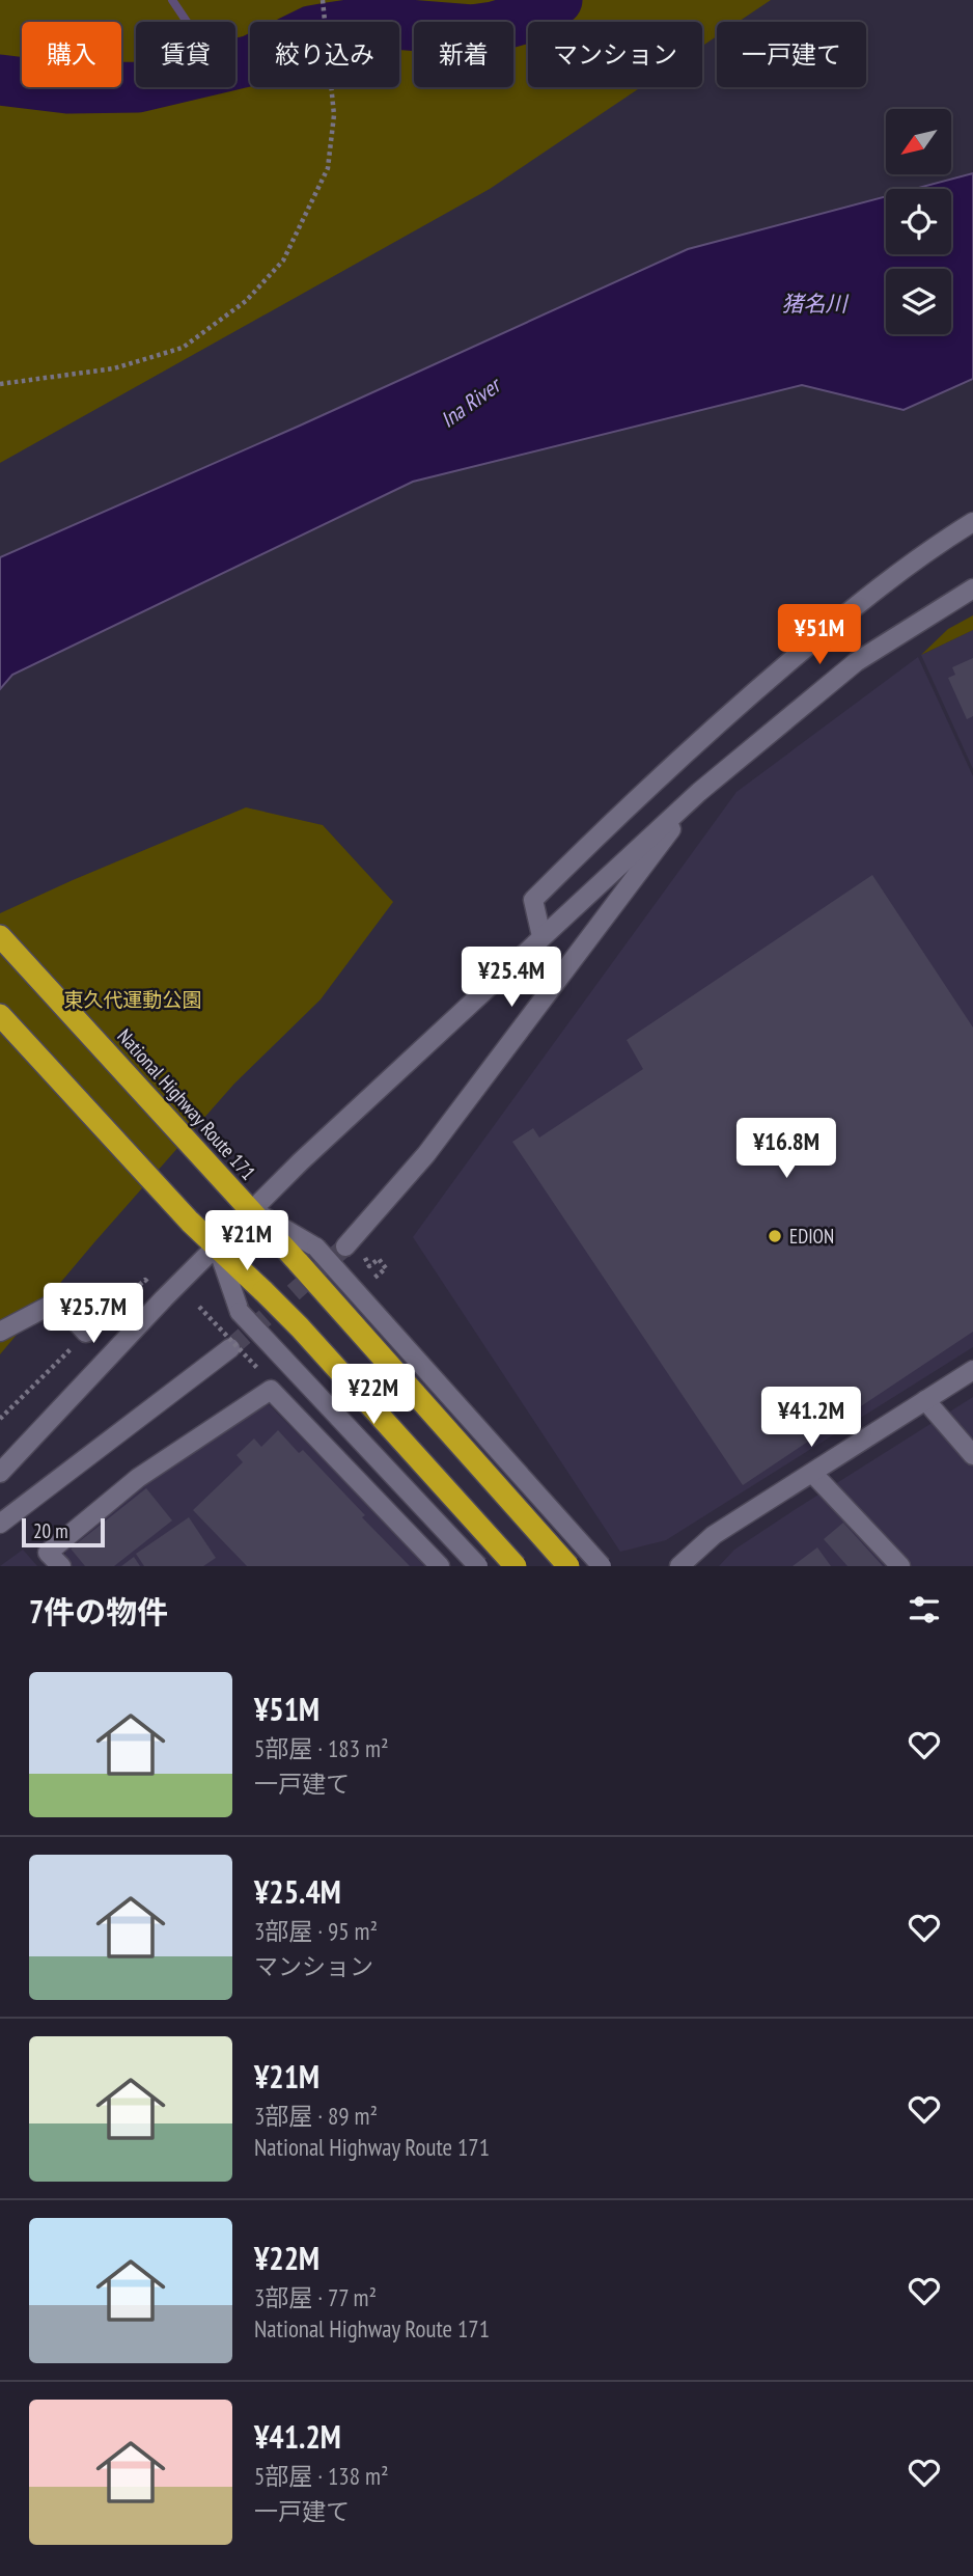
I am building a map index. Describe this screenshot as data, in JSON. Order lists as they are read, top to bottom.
{
  "streets": {
    "highway": ["National Highway Route 171"]
  },
  "water": ["猪名川", "Ina River"],
  "parks": ["東久代運動公園"],
  "places": ["EDION"],
  "scale_bar": "20 m",
  "north": "bottom left",
  "page": {
    "chip": [
      "購入",
      "賃貸",
      "絞り込み",
      "新着",
      "マンション",
      "一戸建て"
    ],
    "price": [
      "¥51M",
      "¥25.4M",
      "¥16.8M",
      "¥21M",
      "¥25.7M",
      "¥22M",
      "¥41.2M"
    ],
    "scale": "20 m",
    "heading": "7件の物件",
    "list": [
      {
        "name": "¥51M",
        "note": "5部屋 · 183 m² · 一戸建て"
      },
      {
        "name": "¥25.4M",
        "note": "3部屋 · 95 m² · マンション"
      },
      {
        "name": "¥21M",
        "note": "3部屋 · 89 m² · National Highway Route 171"
      },
      {
        "name": "¥22M",
        "note": "3部屋 · 77 m² · National Highway Route 171"
      },
      {
        "name": "¥41.2M",
        "note": "5部屋 · 138 m² · 一戸建て"
      }
    ]
  }
}
